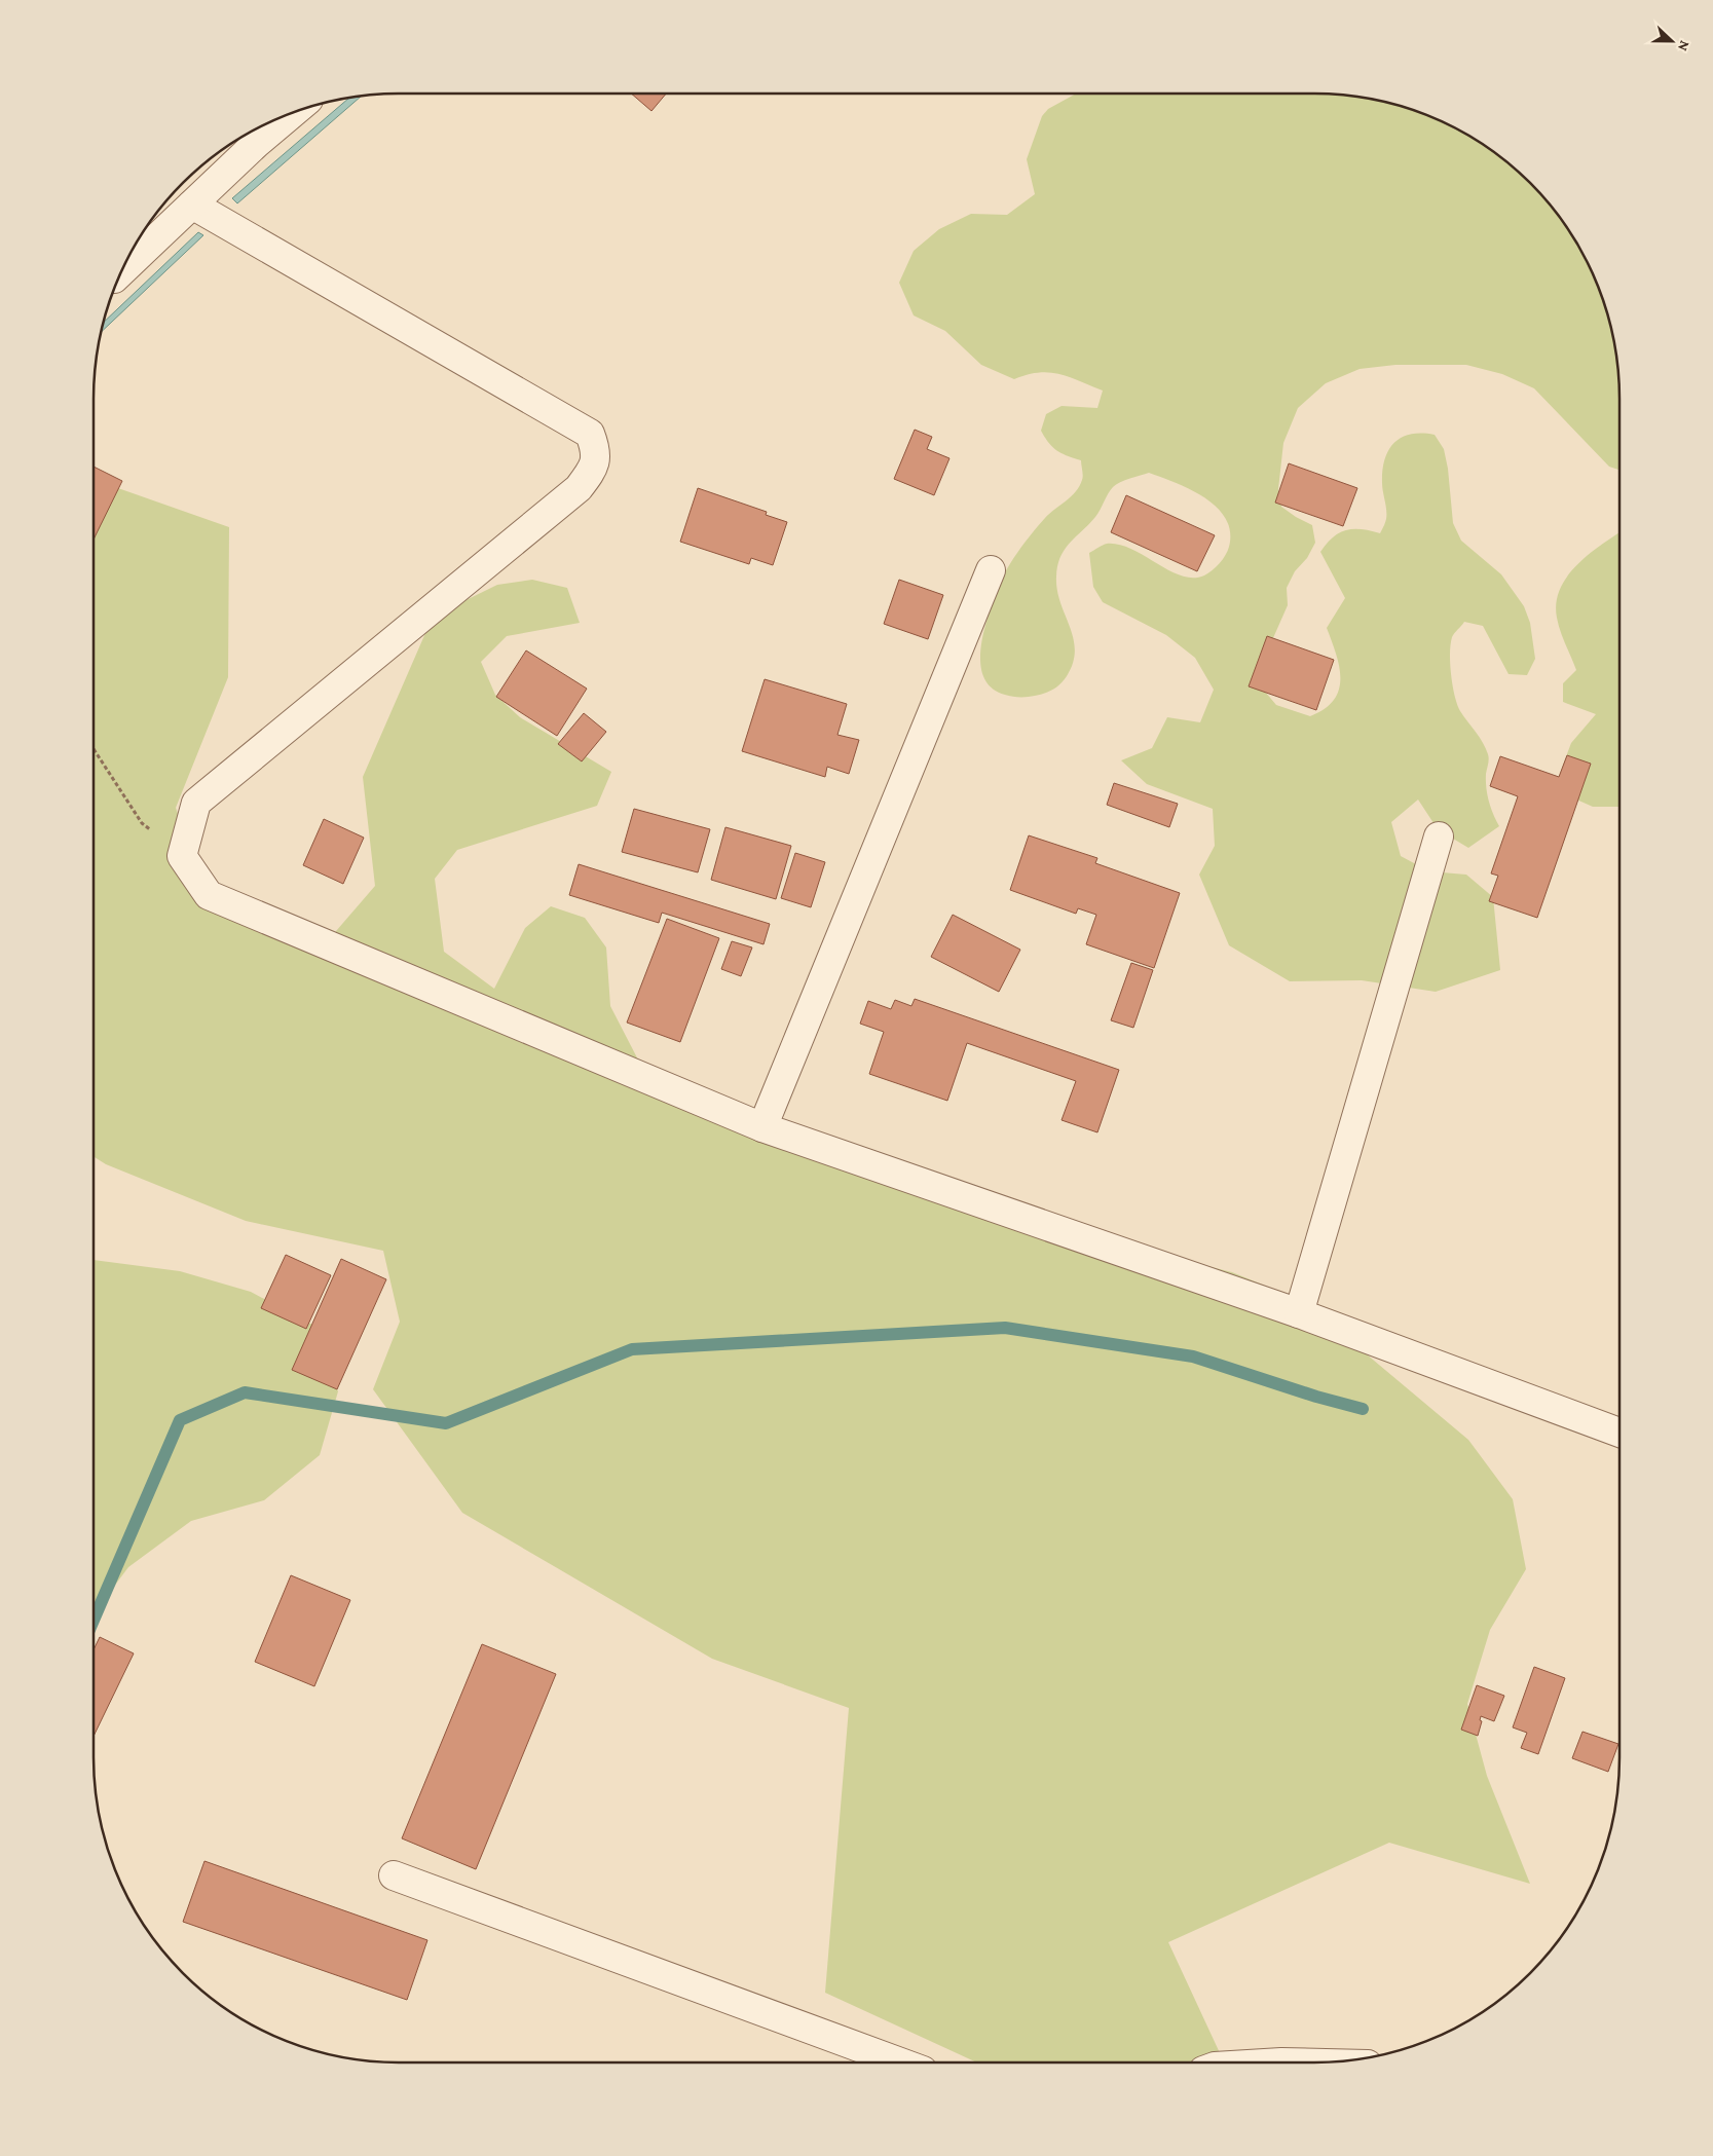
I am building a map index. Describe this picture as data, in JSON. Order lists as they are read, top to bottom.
{
  "north": "right"
}
